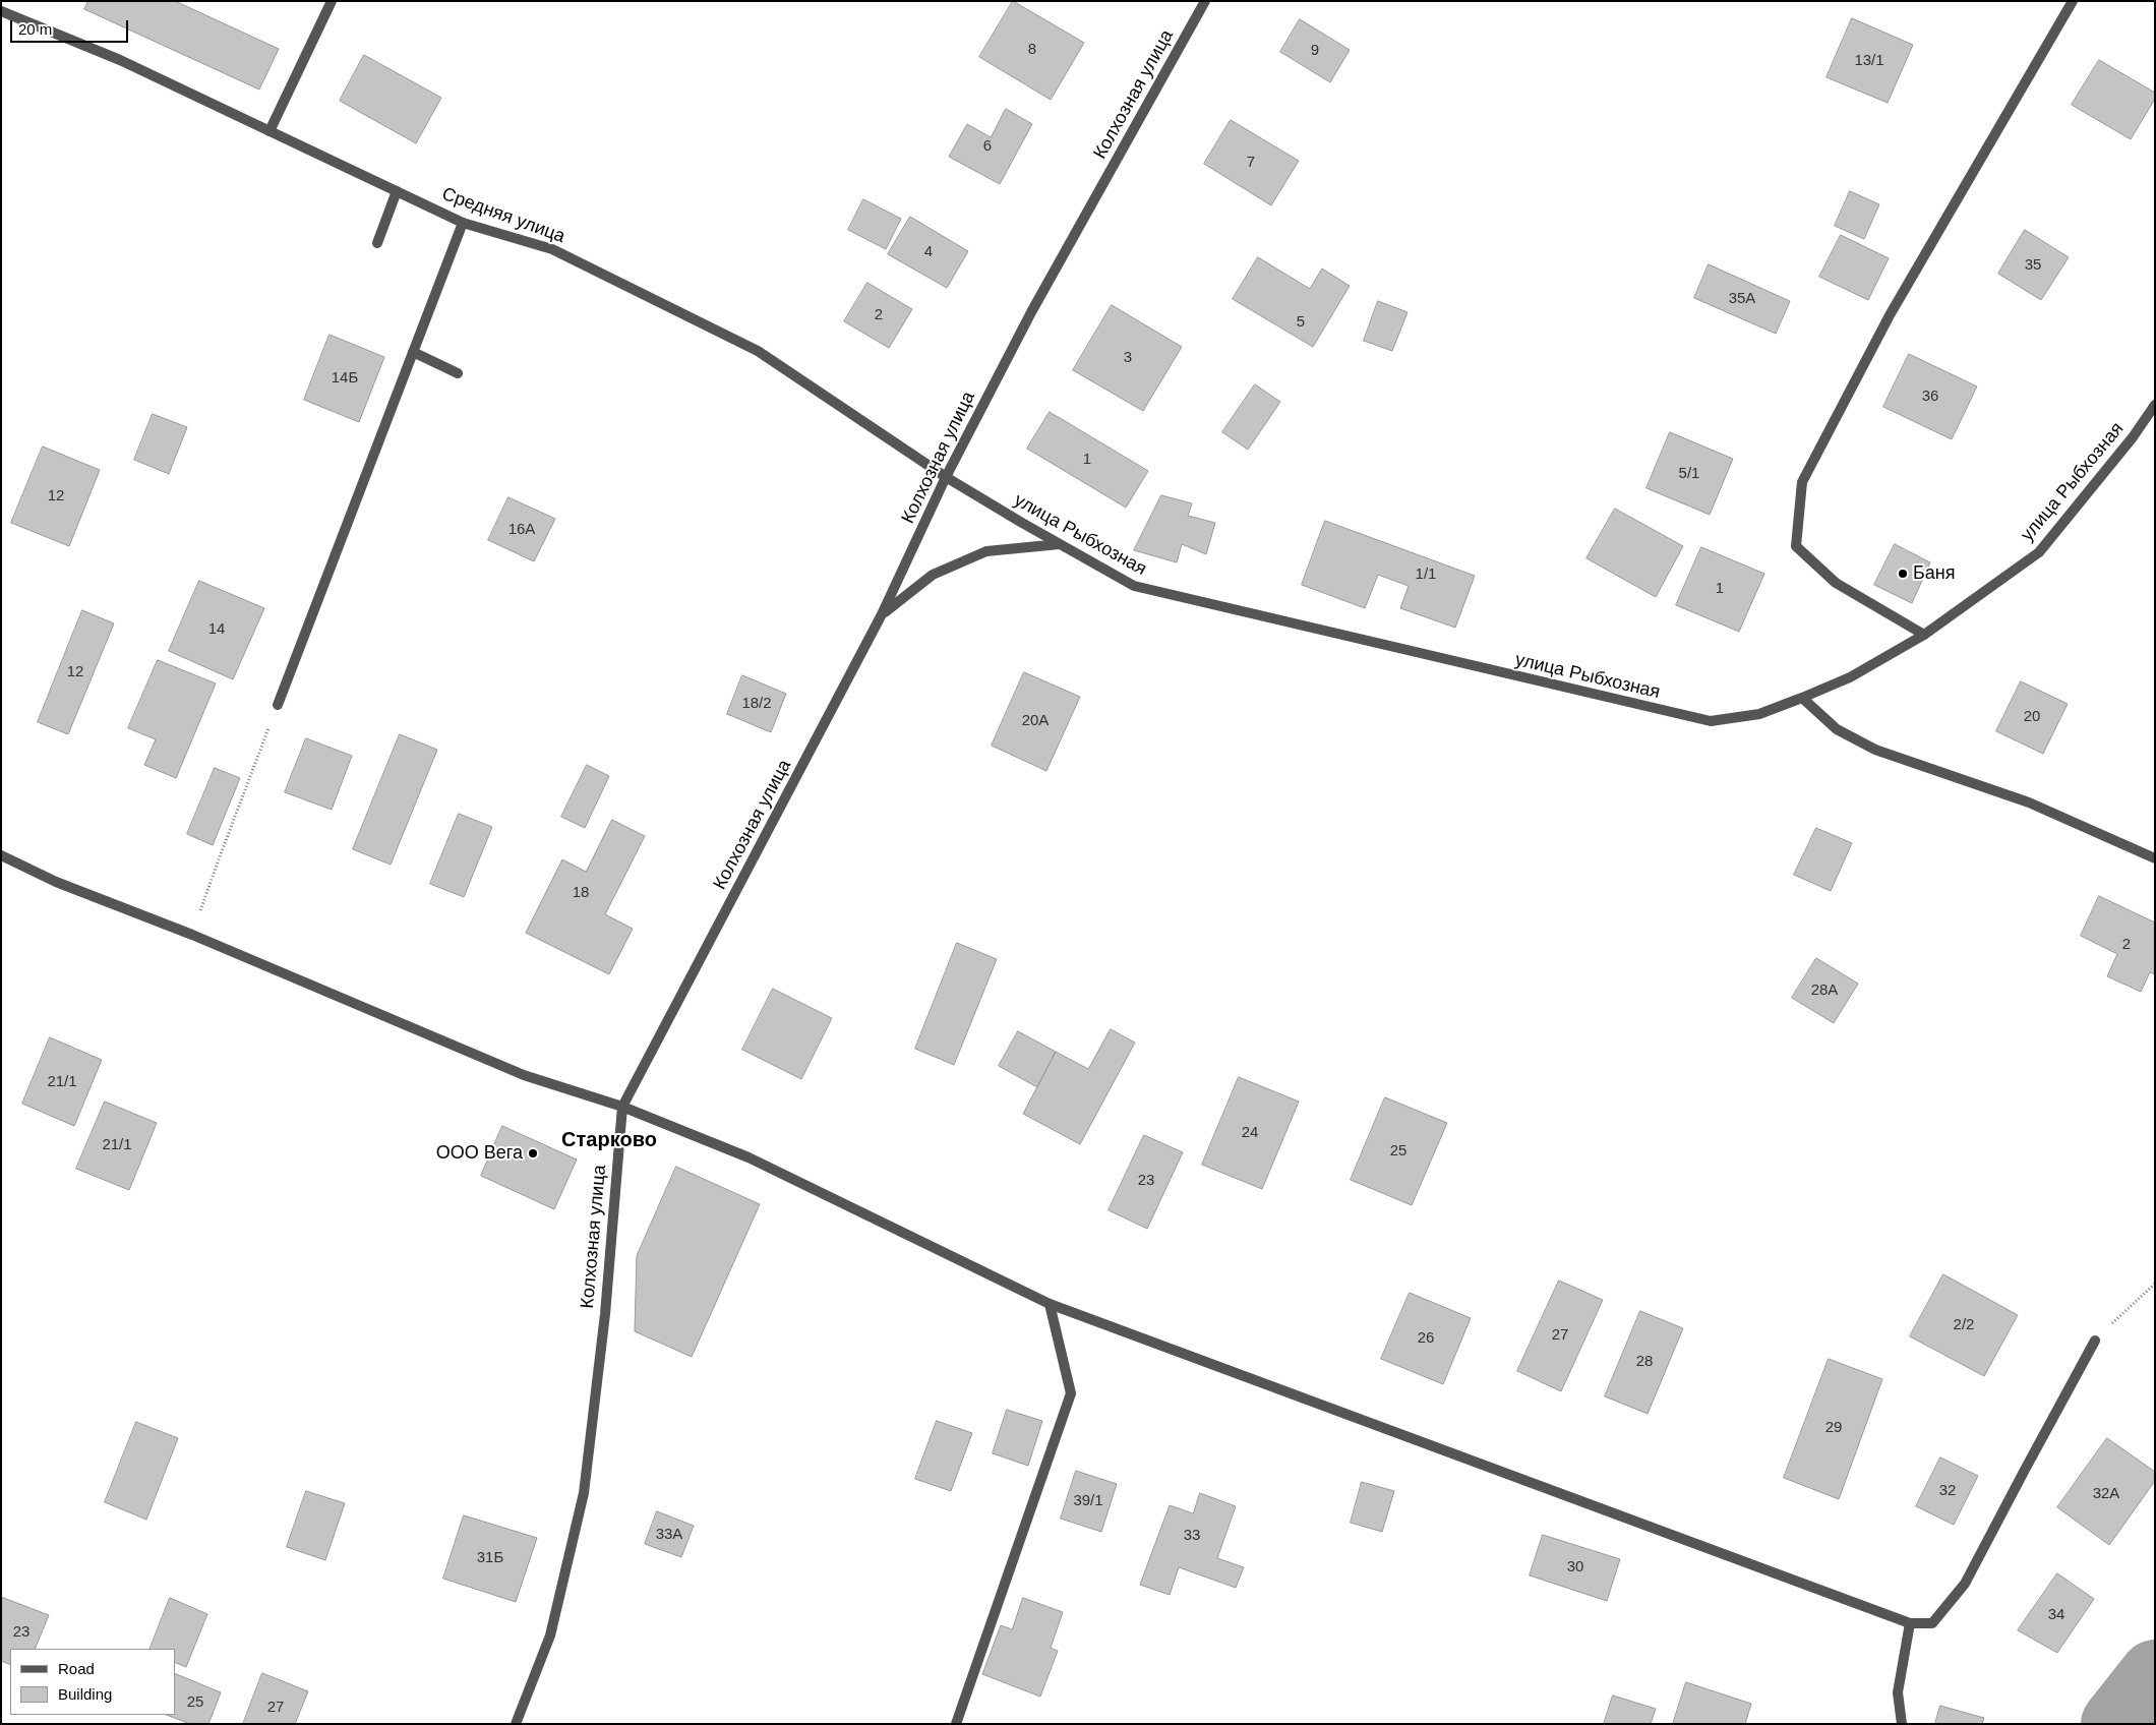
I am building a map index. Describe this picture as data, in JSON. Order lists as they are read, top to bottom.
{
  "streets": {
    "street": ["Колхозная улица", "Средняя улица", "улица Рыбхозная"]
  },
  "crossings": [
    ["Колхозная улица", "Средняя улица"],
    ["Колхозная улица", "улица Рыбхозная"],
    ["Средняя улица", "улица Рыбхозная"]
  ],
  "districts": ["Старково"],
  "places": ["Баня", "ООО Вега"],
  "house_numbers": [
    "8",
    "9",
    "13/1",
    "6",
    "7",
    "4",
    "35",
    "35А",
    "2",
    "5",
    "3",
    "14Б",
    "36",
    "1",
    "5/1",
    "12",
    "16А",
    "1/1",
    "1",
    "14",
    "12",
    "18/2",
    "20",
    "20А",
    "18",
    "2",
    "28А",
    "21/1",
    "24",
    "21/1",
    "25",
    "23",
    "2/2",
    "27",
    "26",
    "28",
    "29",
    "32",
    "32А",
    "39/1",
    "33А",
    "33",
    "31Б",
    "30",
    "34",
    "23",
    "25",
    "27"
  ],
  "legend": ["Road", "Building"],
  "scale_bar": "20 m"
}
